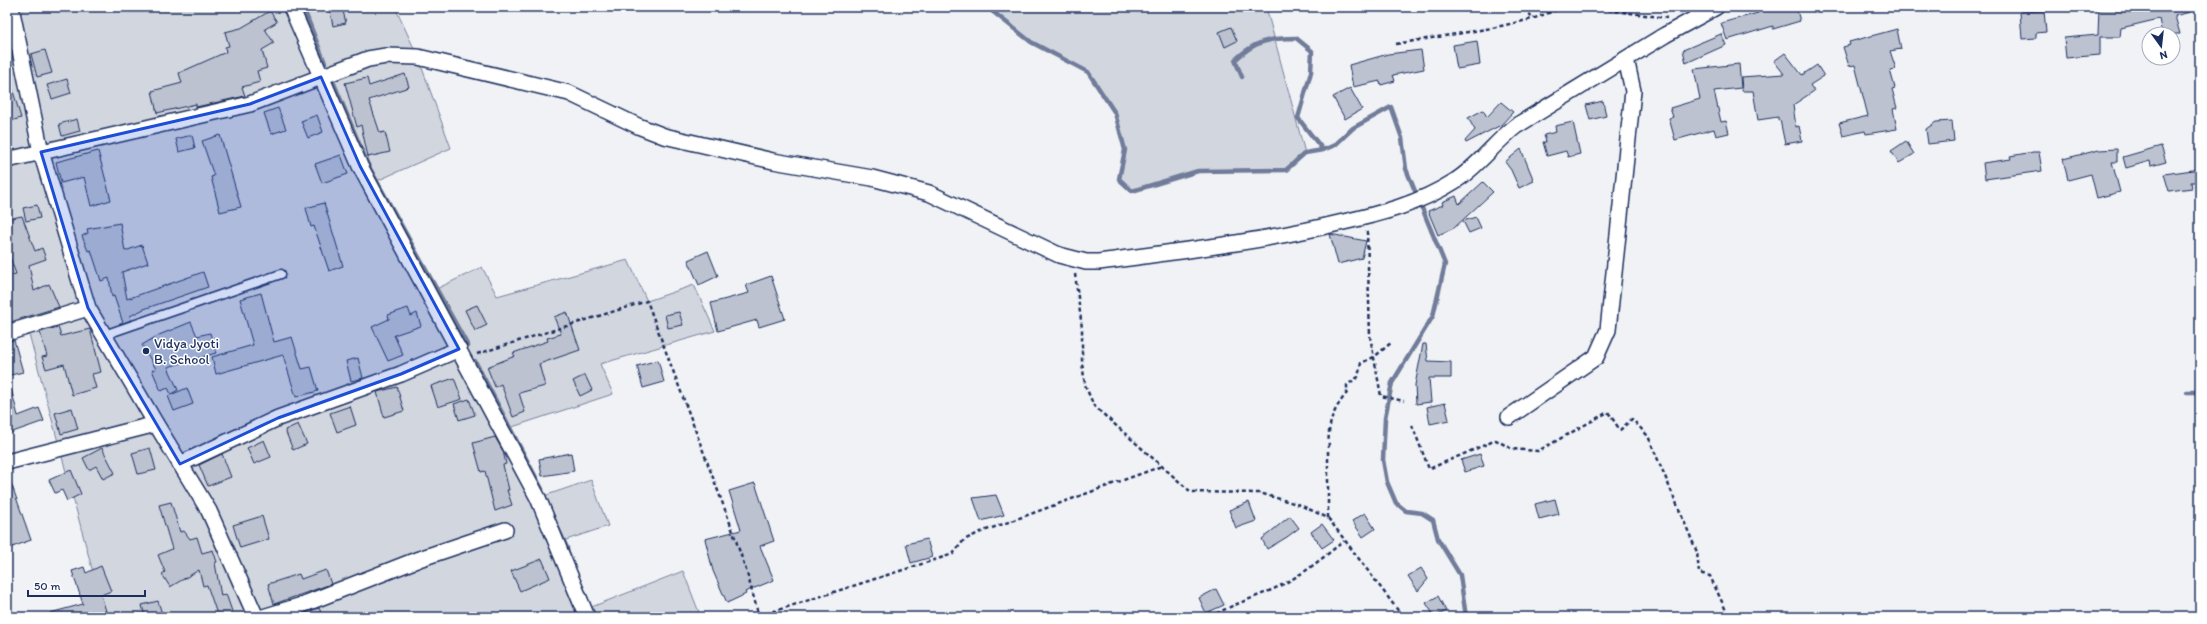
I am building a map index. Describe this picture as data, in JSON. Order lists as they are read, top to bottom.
{
  "places": ["Vidya Jyoti B. School"],
  "scale_bar": "50 m",
  "north": "bottom"
}
